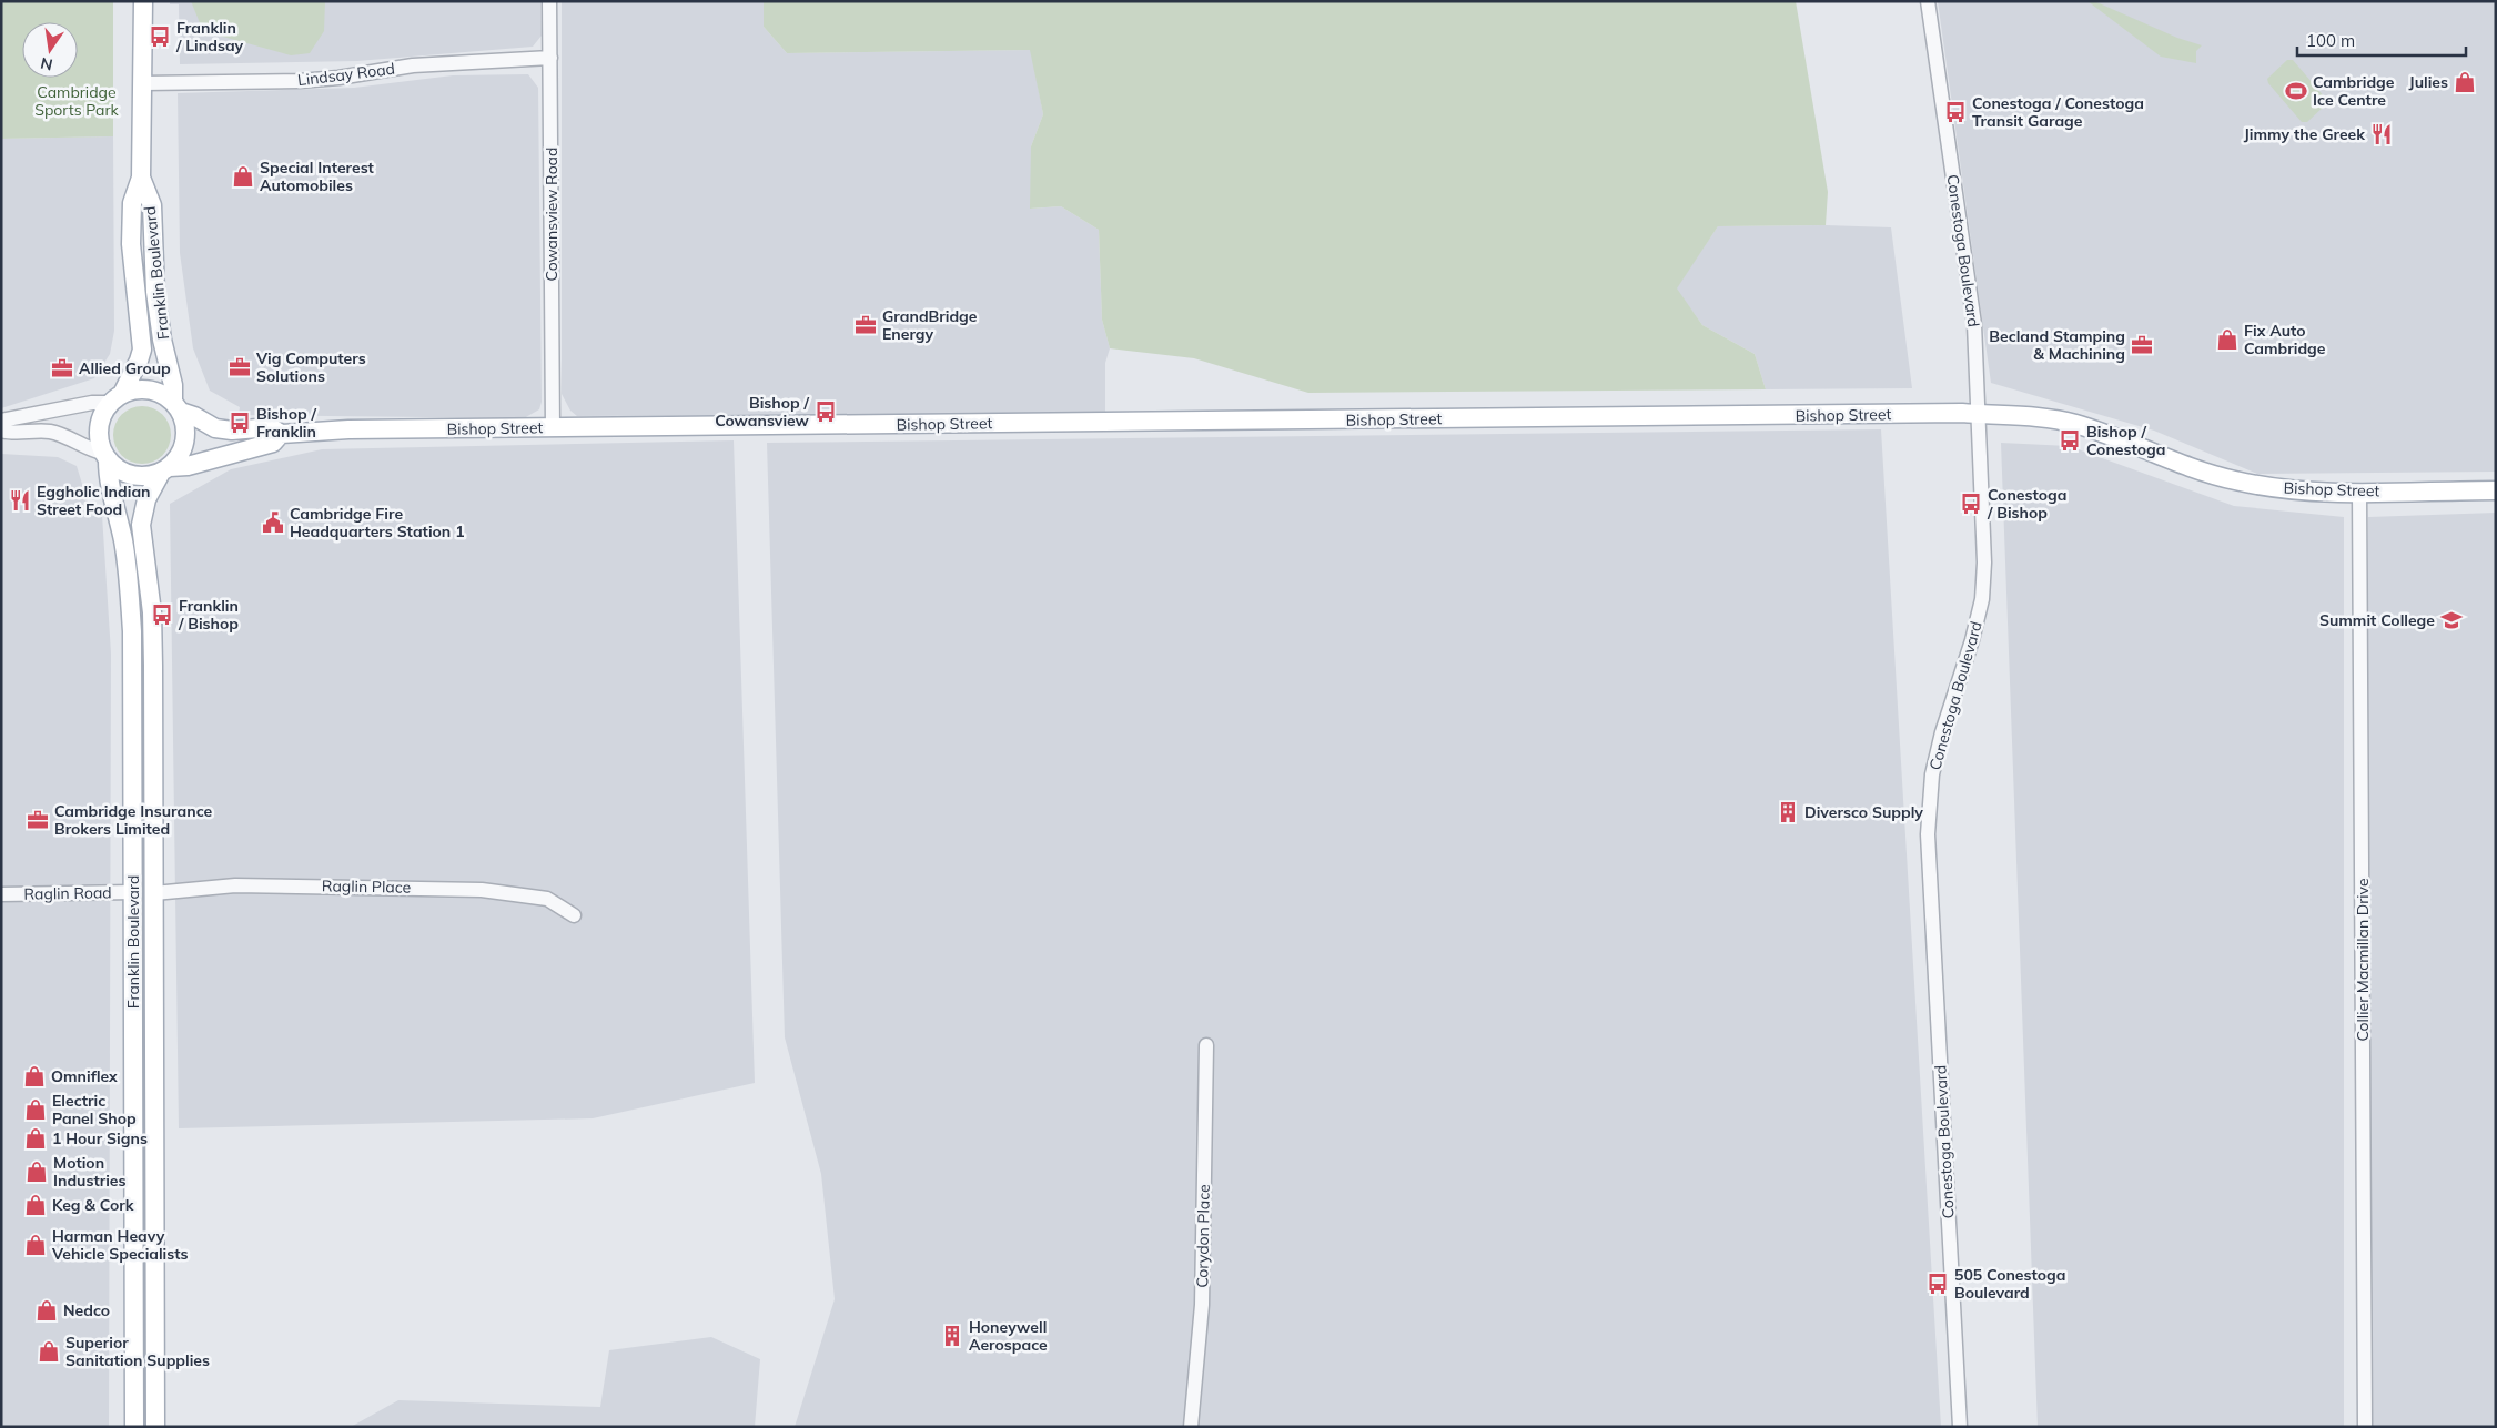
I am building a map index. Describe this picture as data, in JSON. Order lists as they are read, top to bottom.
{
  "streets": {
    "main road": ["Franklin Boulevard", "Bishop Street"],
    "street": [
      "Lindsay Road",
      "Cowansview Road",
      "Conestoga Boulevard",
      "Raglin Place",
      "Raglin Road",
      "Collier Macmillan Drive",
      "Corydon Place"
    ]
  },
  "crossings": [
    ["Lindsay Road", "Cowansview Road"],
    ["Lindsay Road", "Franklin Boulevard"],
    ["Cowansview Road", "Bishop Street"],
    ["Conestoga Boulevard", "Bishop Street"],
    ["Franklin Boulevard", "Bishop Street"],
    ["Franklin Boulevard", "Raglin Place"],
    ["Franklin Boulevard", "Raglin Road"],
    ["Bishop Street", "Collier Macmillan Drive"]
  ],
  "parks": ["Cambridge Sports Park"],
  "places": {
    "bus stop": [
      "Franklin / Lindsay",
      "Conestoga / Conestoga Transit Garage",
      "Bishop / Cowansview",
      "Bishop / Franklin",
      "Bishop / Conestoga",
      "Conestoga / Bishop",
      "Franklin / Bishop",
      "505 Conestoga Boulevard"
    ],
    "shop": [
      "Julies",
      "Special Interest Automobiles",
      "Fix Auto Cambridge",
      "Omniflex",
      "Electric Panel Shop",
      "1 Hour Signs",
      "Motion Industries",
      "Keg & Cork",
      "Harman Heavy Vehicle Specialists",
      "Nedco",
      "Superior Sanitation Supplies"
    ],
    "sports": ["Cambridge Ice Centre"],
    "restaurant": ["Jimmy the Greek", "Eggholic Indian Street Food"],
    "office": [
      "GrandBridge Energy",
      "Becland Stamping & Machining",
      "Vig Computers Solutions",
      "Allied Group",
      "Cambridge Insurance Brokers Limited"
    ],
    "public building": ["Cambridge Fire Headquarters Station 1"],
    "school or university": ["Summit College"],
    "building": ["Diversco Supply", "Honeywell Aerospace"]
  },
  "scale_bar": "100 m",
  "north": "bottom"
}
